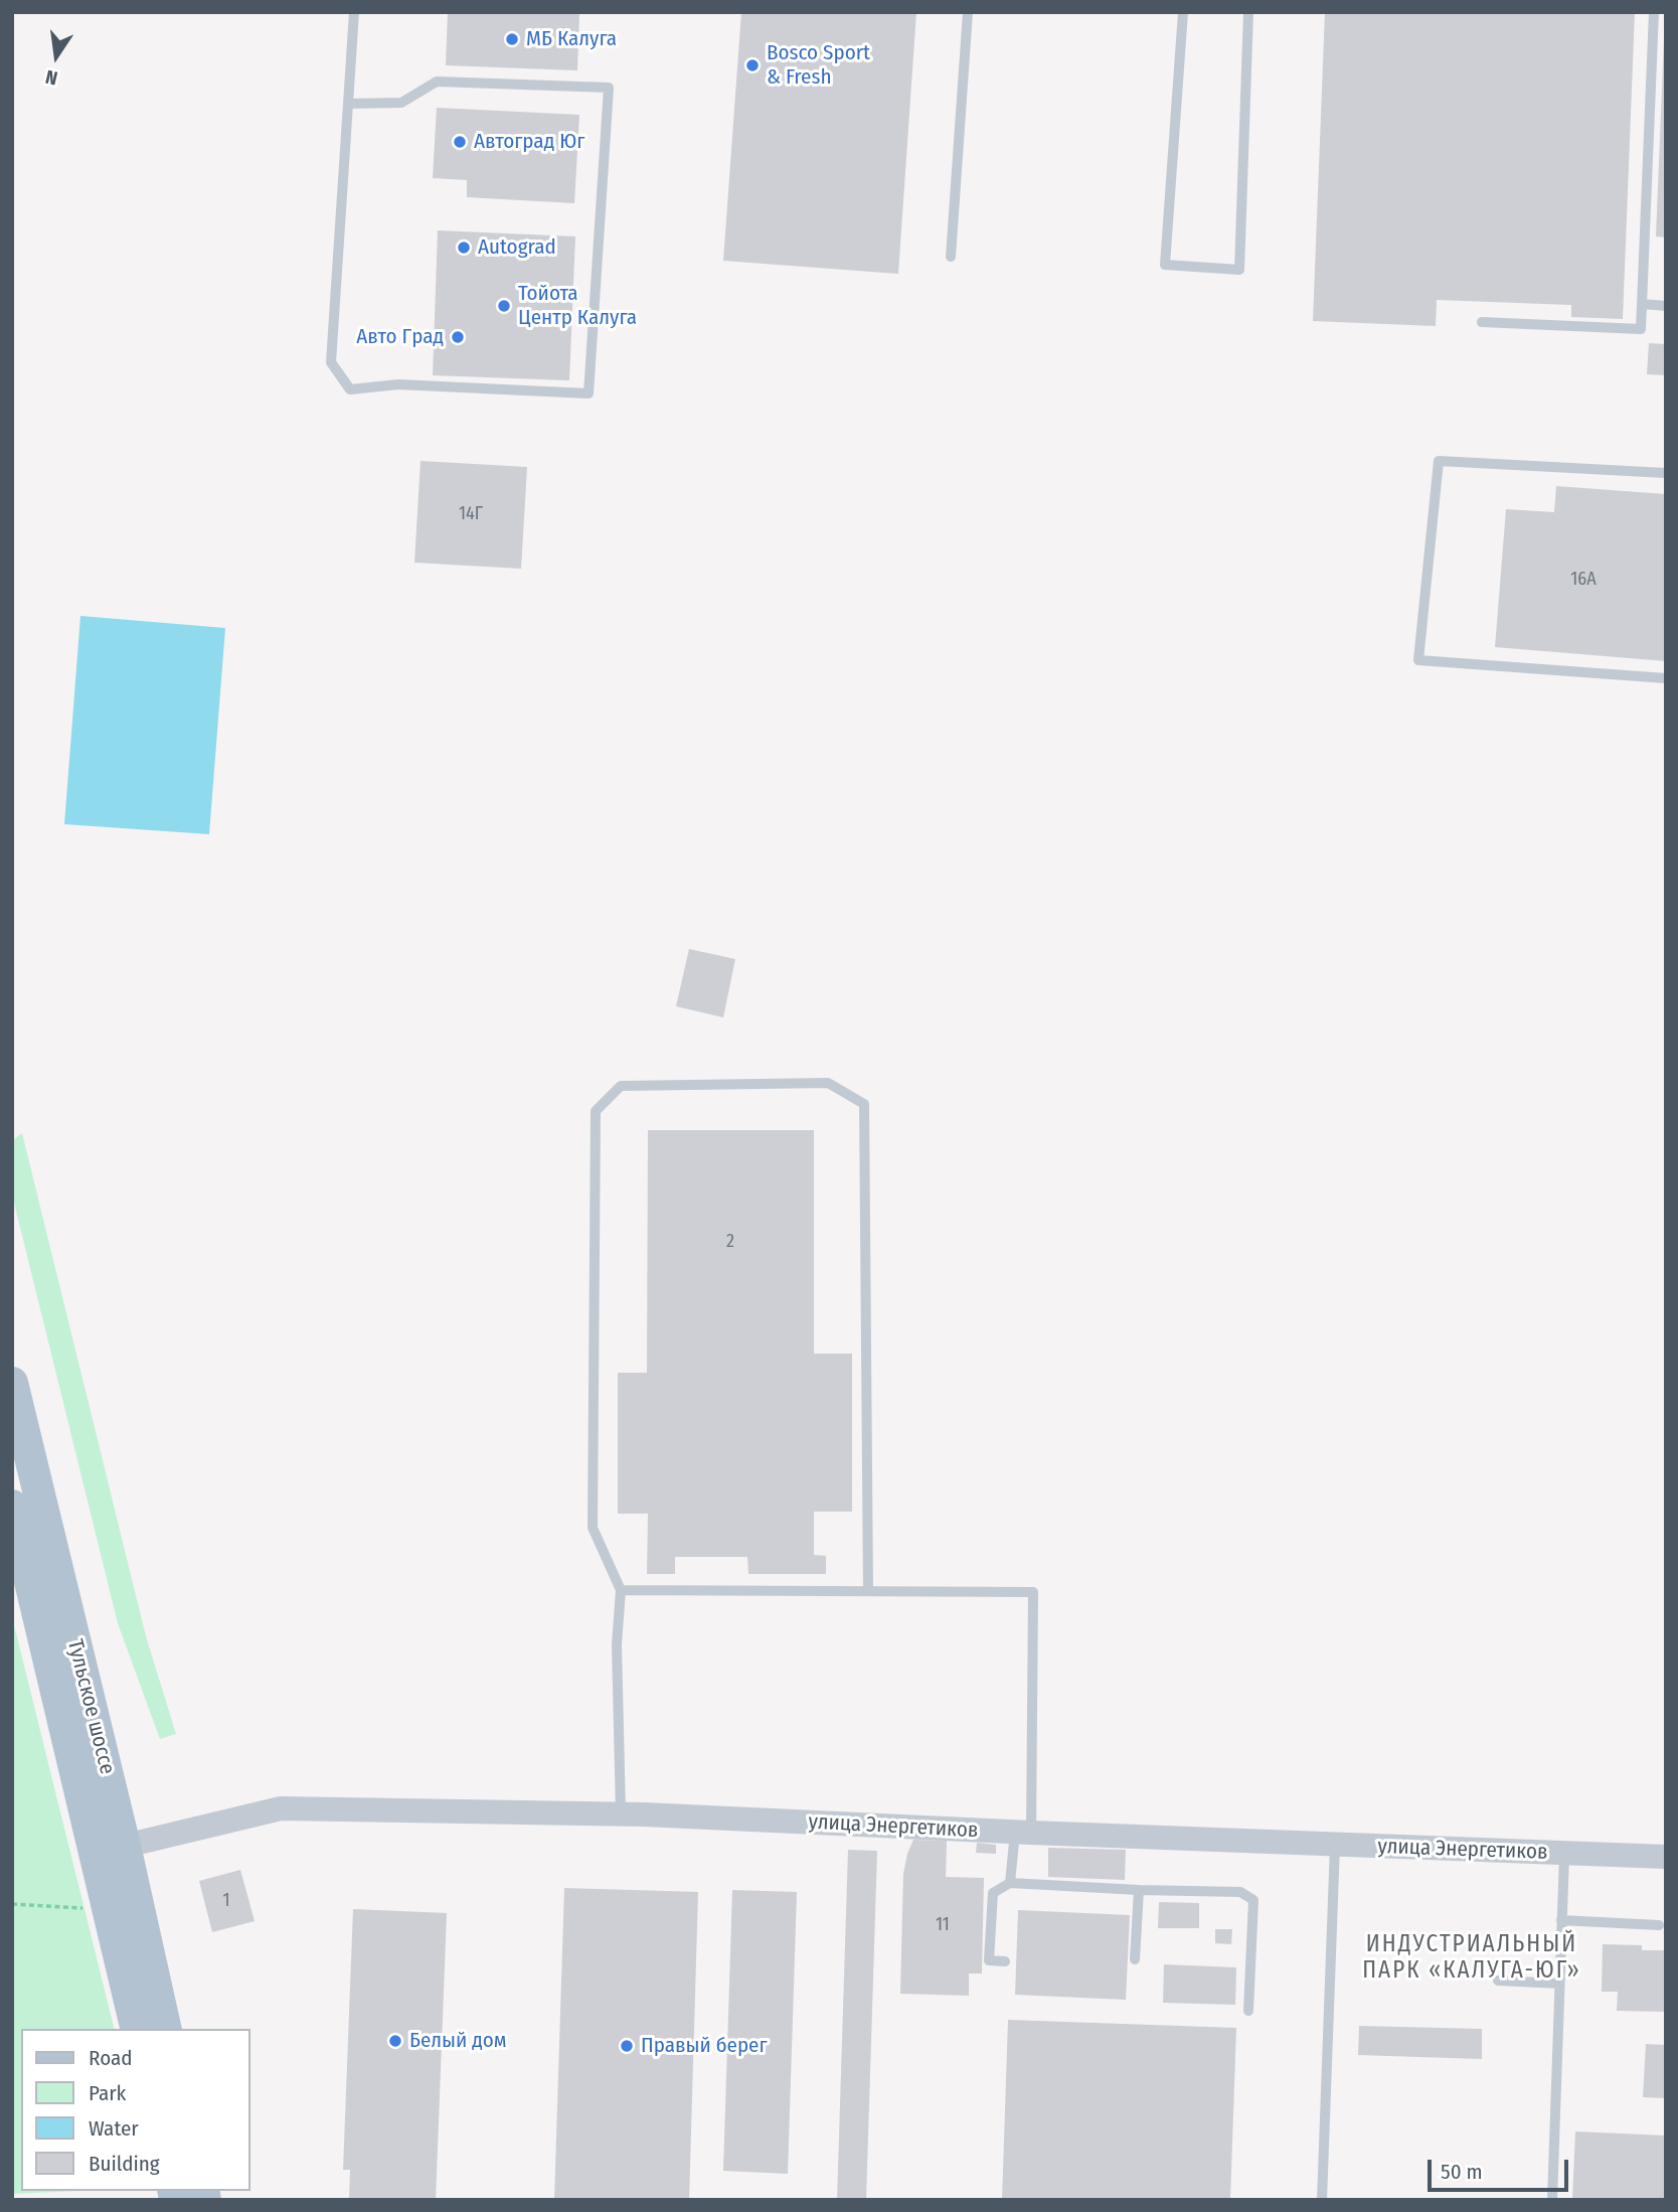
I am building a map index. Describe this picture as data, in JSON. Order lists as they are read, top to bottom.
{
  "streets": {
    "main road": ["Тульское шоссе"],
    "street": ["улица Энергетиков"]
  },
  "crossings": [
    ["Тульское шоссе", "улица Энергетиков"]
  ],
  "districts": ["ИНДУСТРИАЛЬНЫЙ ПАРК «КАЛУГА-ЮГ»"],
  "places": [
    "МБ Калуга",
    "Bosco Sport & Fresh",
    "Автоград Юг",
    "Autograd",
    "Тойота Центр Калуга",
    "Авто Град",
    "Белый дом",
    "Правый берег"
  ],
  "house_numbers": [
    "14Г",
    "16А",
    "2",
    "1",
    "11"
  ],
  "legend": [
    "Road",
    "Park",
    "Water",
    "Building"
  ],
  "scale_bar": "50 m",
  "north": "bottom"
}
